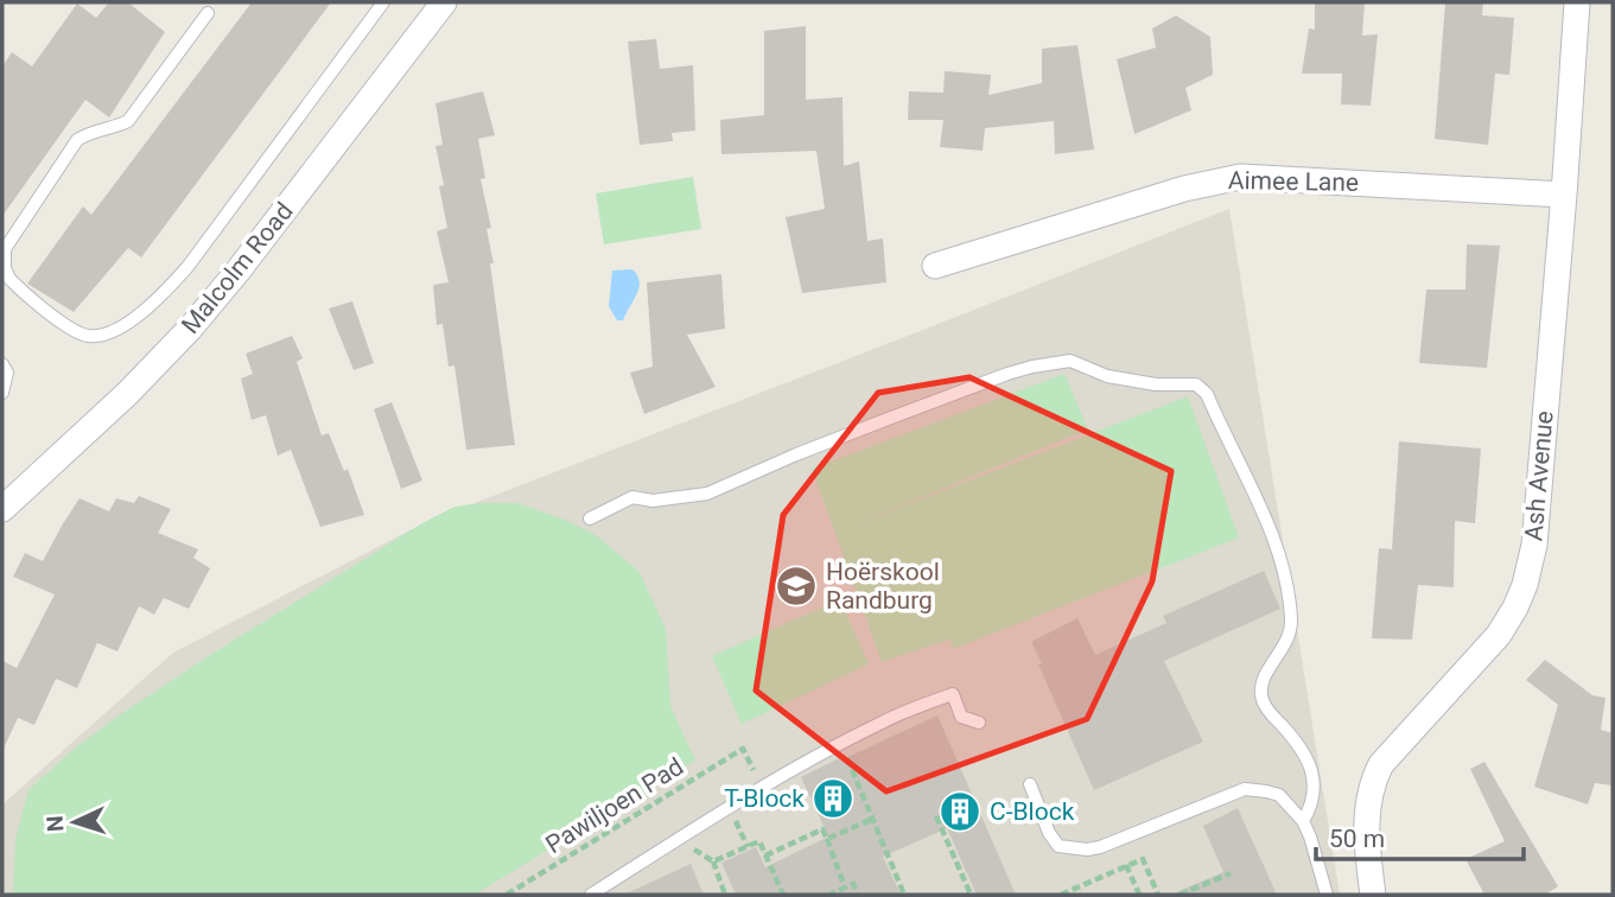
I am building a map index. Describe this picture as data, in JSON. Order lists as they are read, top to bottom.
{
  "streets": {
    "street": ["Aimee Lane", "Malcolm Road", "Ash Avenue"],
    "path": ["Pawiljoen Pad"]
  },
  "crossings": [
    ["Aimee Lane", "Ash Avenue"]
  ],
  "places": {
    "school or university": ["Hoërskool Randburg"],
    "building": ["T-Block", "C-Block"]
  },
  "scale_bar": "50 m",
  "north": "left"
}
